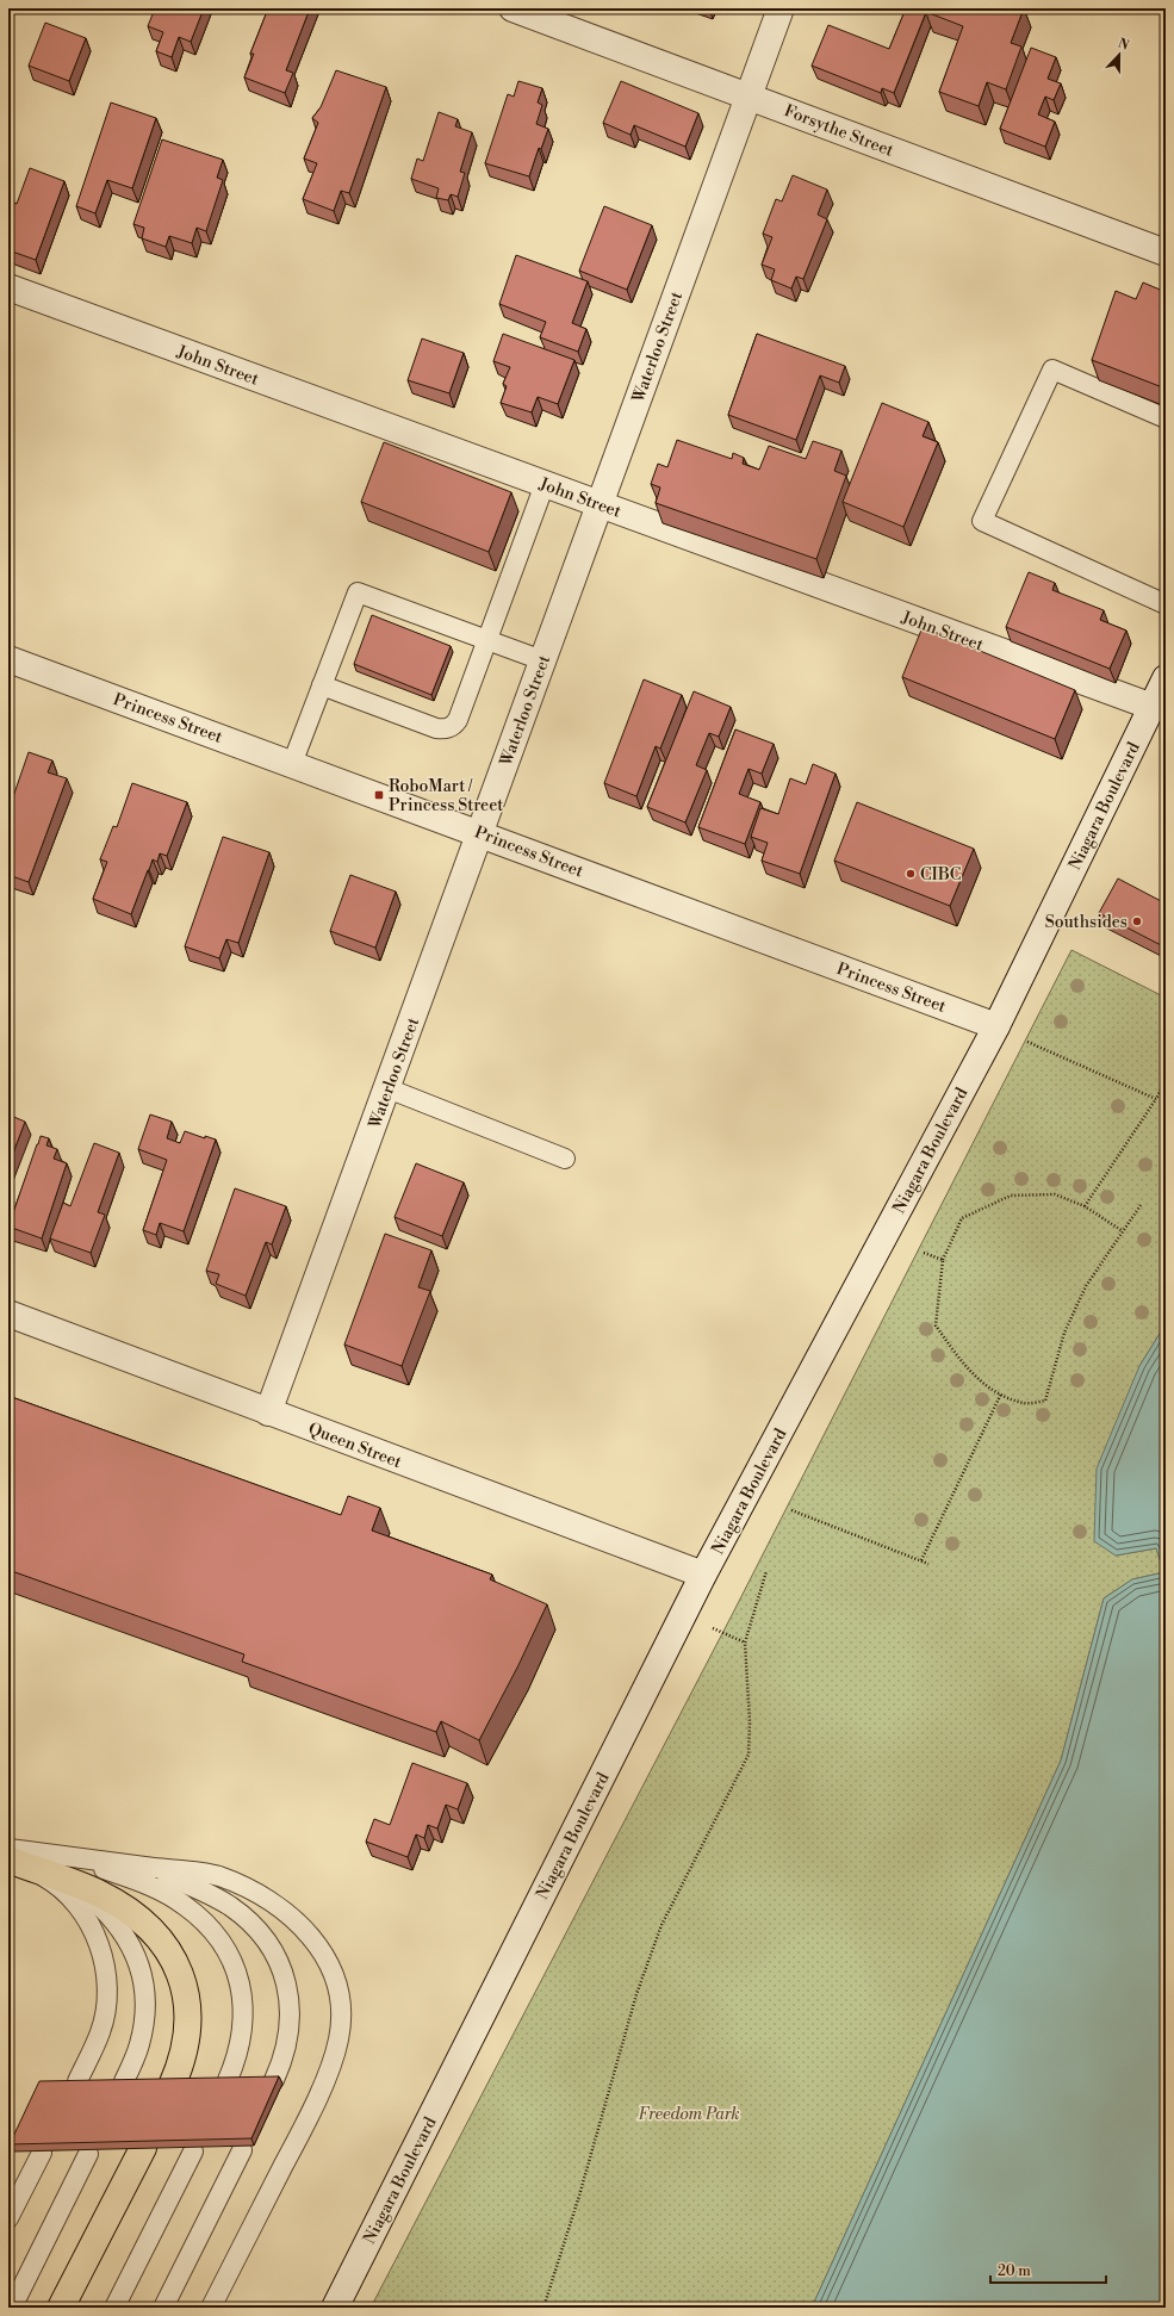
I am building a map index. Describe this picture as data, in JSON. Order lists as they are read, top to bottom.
{
  "streets": {
    "street": [
      "Forsythe Street",
      "Waterloo Street",
      "John Street",
      "Princess Street",
      "Niagara Boulevard",
      "Queen Street"
    ]
  },
  "crossings": [
    ["Forsythe Street", "Waterloo Street"],
    ["Waterloo Street", "John Street"],
    ["Waterloo Street", "Princess Street"],
    ["Waterloo Street", "Queen Street"],
    ["John Street", "Niagara Boulevard"],
    ["Princess Street", "Niagara Boulevard"],
    ["Niagara Boulevard", "Queen Street"]
  ],
  "parks": ["Freedom Park"],
  "places": {
    "transit": ["RoboMart / Princess Street"],
    "other": ["CIBC", "Southsides"]
  },
  "scale_bar": "20 m",
  "north": "top"
}
